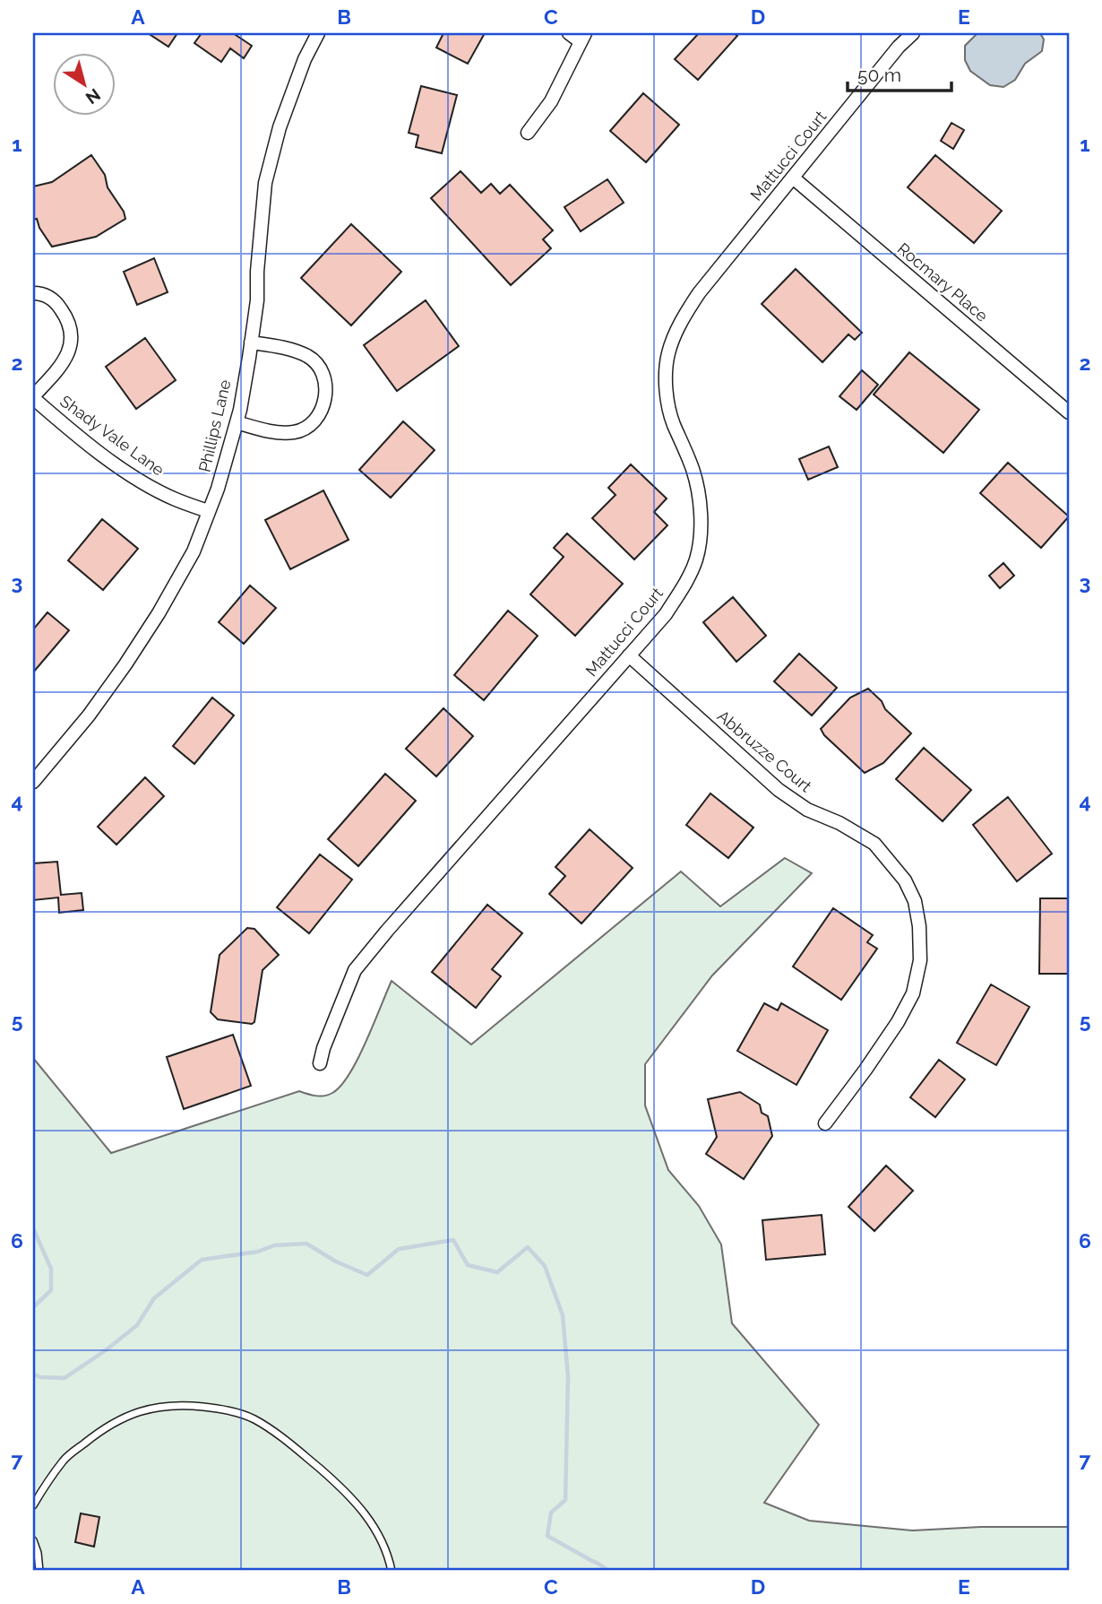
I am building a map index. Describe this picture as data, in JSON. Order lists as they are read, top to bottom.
{
  "streets": {
    "street": [
      "Mattucci Court",
      "Rocmary Place",
      "Phillips Lane",
      "Shady Vale Lane",
      "Abbruzze Court"
    ]
  },
  "crossings": [
    ["Mattucci Court", "Rocmary Place"],
    ["Mattucci Court", "Abbruzze Court"],
    ["Phillips Lane", "Shady Vale Lane"]
  ],
  "scale_bar": "50 m",
  "north": "bottom right",
  "grid": {
    "columns": [
      "A",
      "B",
      "C",
      "D",
      "E"
    ],
    "rows": [
      "1",
      "2",
      "3",
      "4",
      "5",
      "6",
      "7"
    ]
  }
}
